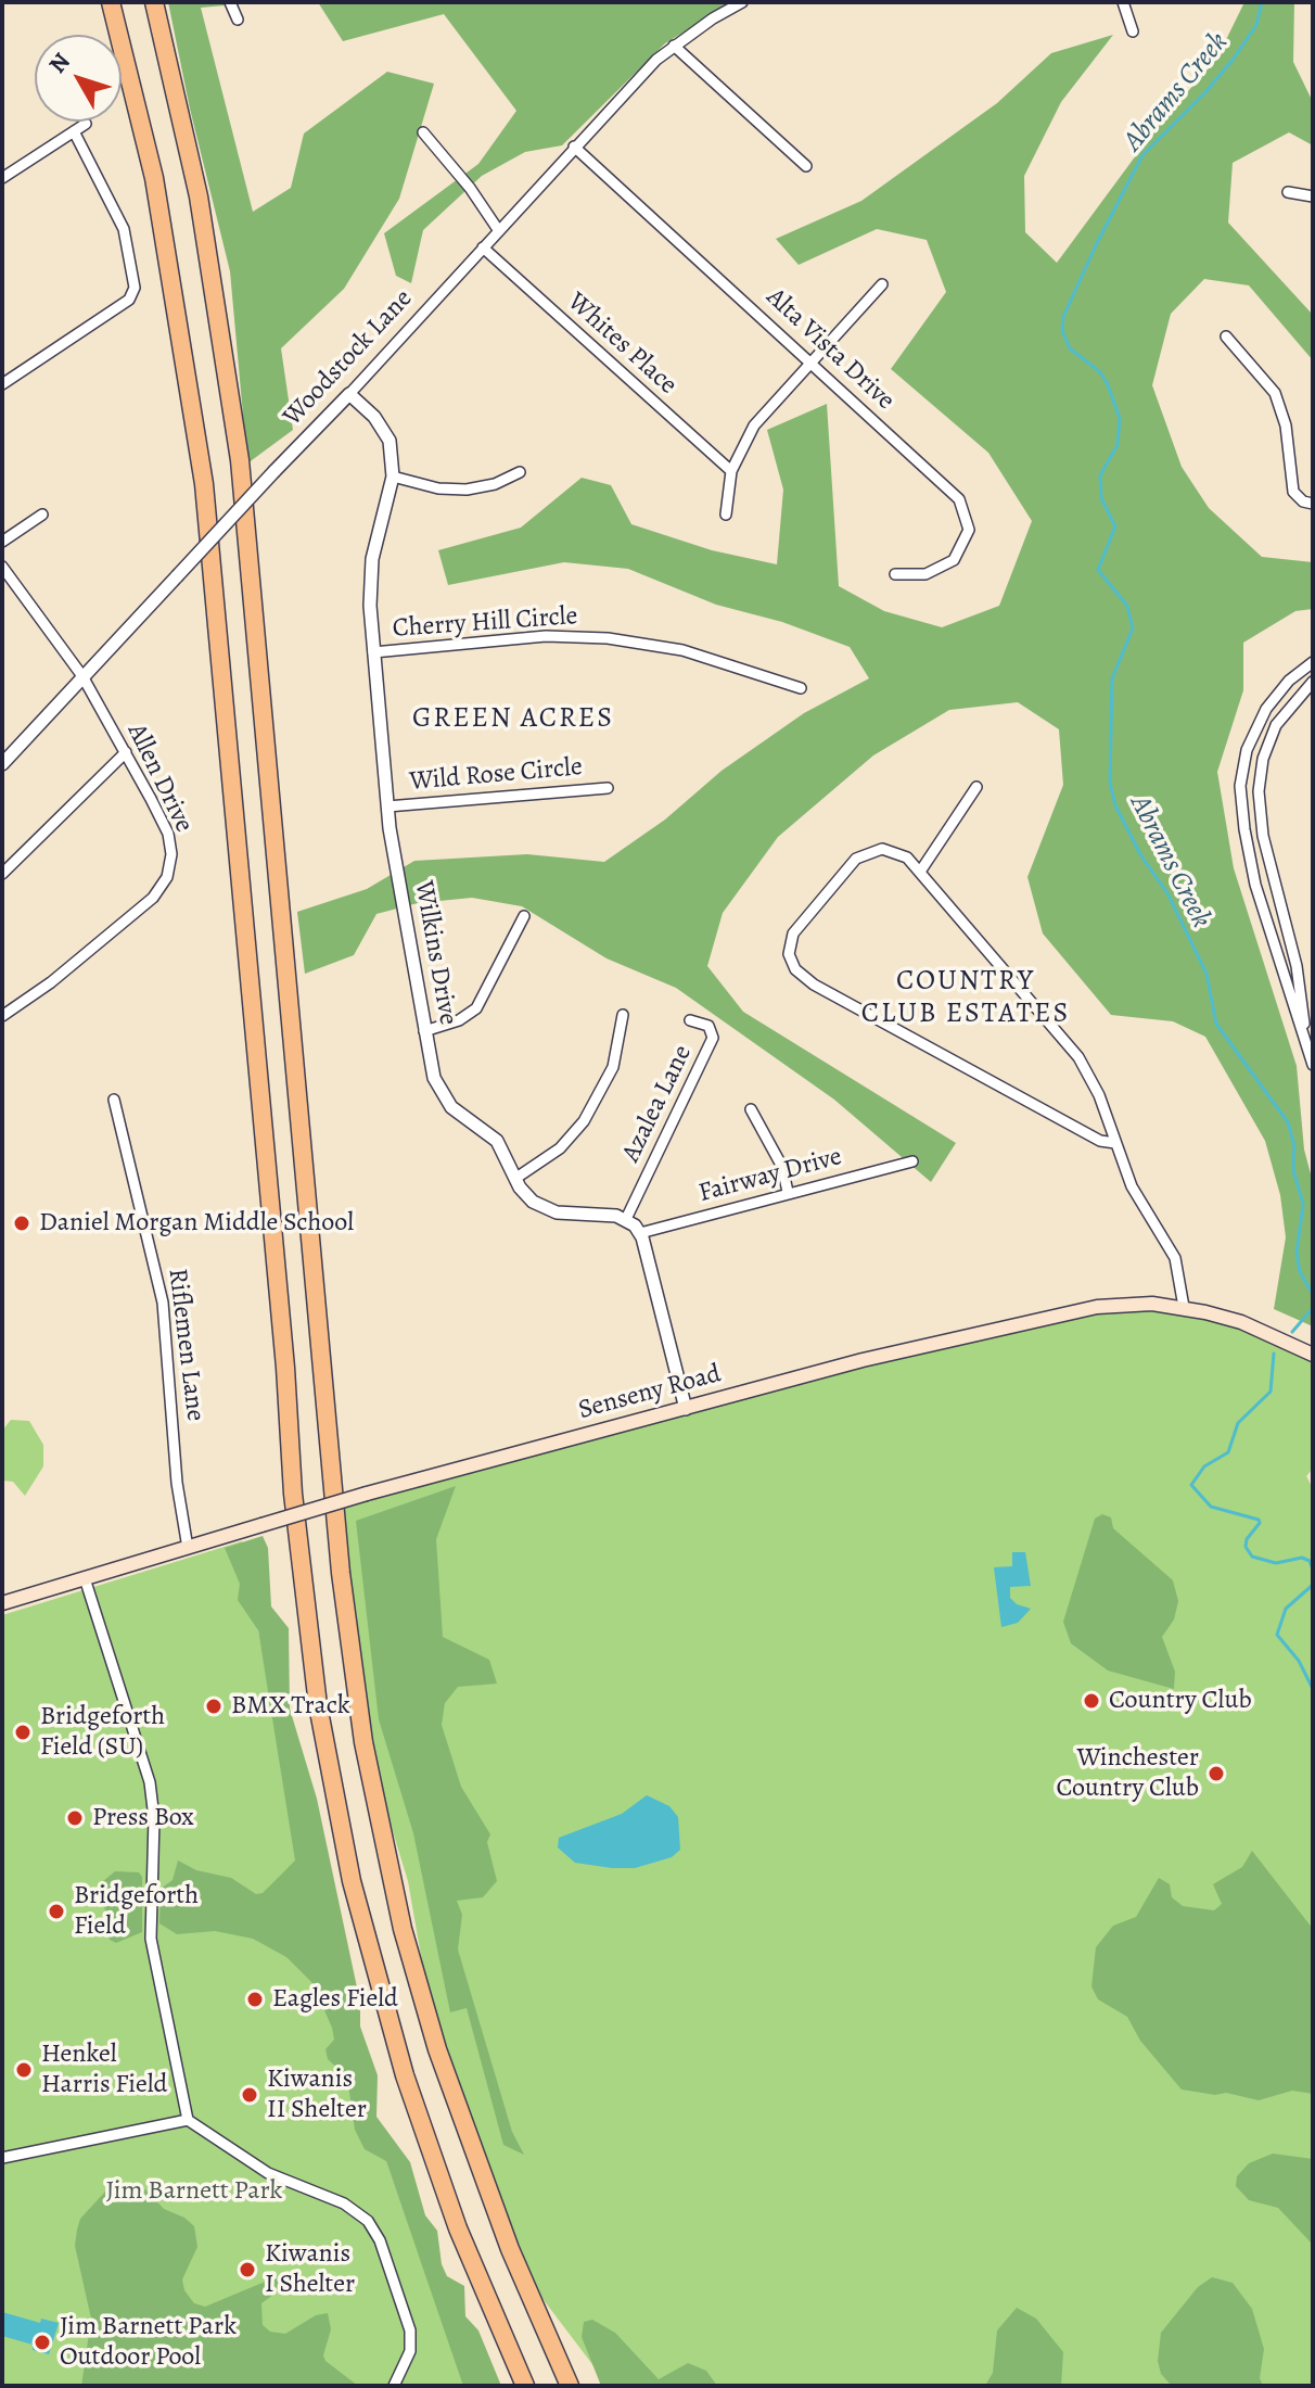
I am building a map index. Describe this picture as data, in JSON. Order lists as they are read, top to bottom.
{
  "streets": {
    "main road": ["Senseny Road"],
    "street": [
      "Whites Place",
      "Alta Vista Drive",
      "Woodstock Lane",
      "Cherry Hill Circle",
      "Wild Rose Circle",
      "Allen Drive",
      "Wilkins Drive",
      "Azalea Lane",
      "Fairway Drive",
      "Riflemen Lane"
    ]
  },
  "crossings": [
    ["Whites Place", "Woodstock Lane"],
    ["Alta Vista Drive", "Woodstock Lane"],
    ["Woodstock Lane", "Allen Drive"],
    ["Woodstock Lane", "Wilkins Drive"],
    ["Cherry Hill Circle", "Wilkins Drive"],
    ["Wild Rose Circle", "Wilkins Drive"],
    ["Wilkins Drive", "Azalea Lane"],
    ["Riflemen Lane", "Senseny Road"]
  ],
  "districts": ["GREEN ACRES", "COUNTRY CLUB ESTATES"],
  "water": ["Abrams Creek"],
  "parks": ["Jim Barnett Park"],
  "places": [
    "Daniel Morgan Middle School",
    "Country Club",
    "BMX Track",
    "Bridgeforth Field (SU)",
    "Winchester Country Club",
    "Press Box",
    "Bridgeforth Field",
    "Eagles Field",
    "Henkel Harris Field",
    "Kiwanis II Shelter",
    "Kiwanis I Shelter",
    "Jim Barnett Park Outdoor Pool"
  ],
  "north": "top left"
}
